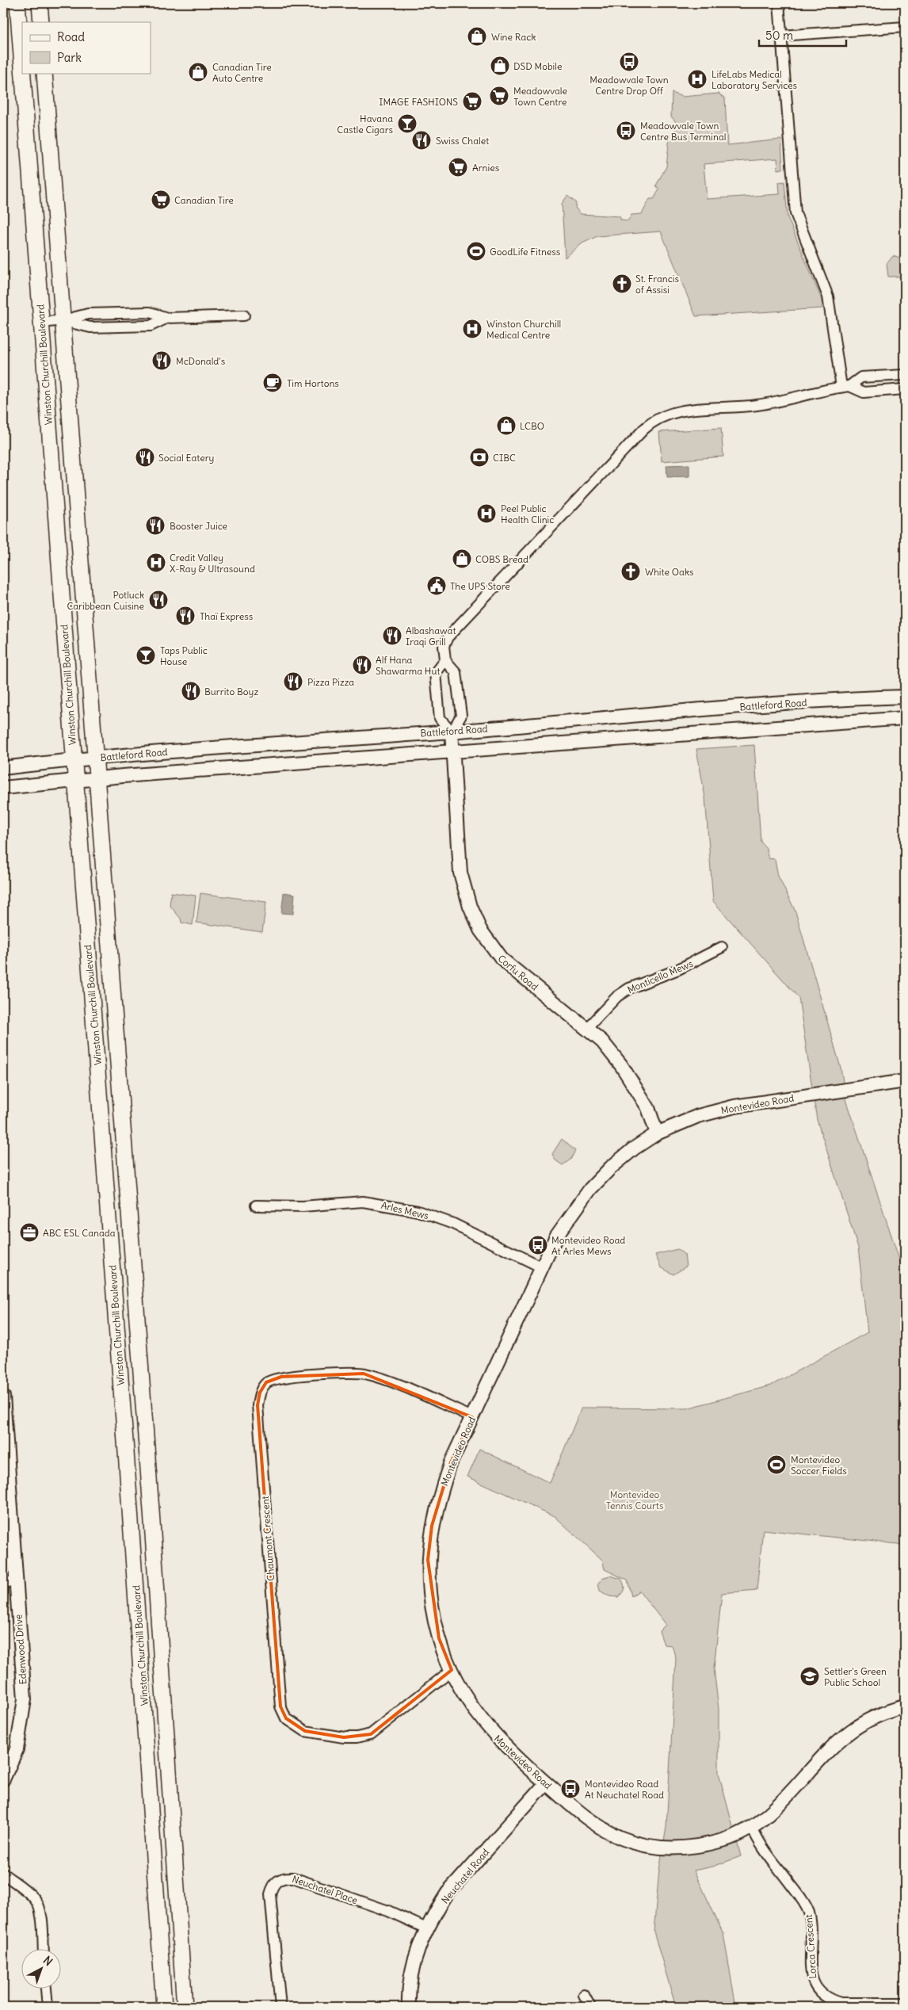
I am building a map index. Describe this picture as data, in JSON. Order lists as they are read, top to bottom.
{
  "streets": {
    "main road": ["Winston Churchill Boulevard"],
    "street": [
      "Battleford Road",
      "Corfu Road",
      "Monticello Mews",
      "Montevideo Road",
      "Arles Mews",
      "Chaumont Crescent",
      "Edenwood Drive",
      "Neuchatel Road",
      "Neuchatel Place",
      "Lorca Crescent"
    ]
  },
  "crossings": [
    ["Winston Churchill Boulevard", "Battleford Road"],
    ["Battleford Road", "Corfu Road"],
    ["Corfu Road", "Monticello Mews"],
    ["Corfu Road", "Montevideo Road"],
    ["Montevideo Road", "Arles Mews"],
    ["Montevideo Road", "Chaumont Crescent"],
    ["Montevideo Road", "Neuchatel Road"],
    ["Montevideo Road", "Lorca Crescent"],
    ["Neuchatel Road", "Neuchatel Place"]
  ],
  "parks": ["Montevideo Tennis Courts"],
  "places": {
    "shop": [
      "Wine Rack",
      "DSD Mobile",
      "Canadian Tire Auto Centre",
      "LCBO",
      "COBS Bread"
    ],
    "bus stop": [
      "Meadowvale Town Centre Drop Off",
      "Meadowvale Town Centre Bus Terminal",
      "Montevideo Road At Arles Mews",
      "Montevideo Road At Neuchatel Road"
    ],
    "hospital": [
      "LifeLabs Medical Laboratory Services",
      "Winston Churchill Medical Centre",
      "Peel Public Health Clinic",
      "Credit Valley X-Ray & Ultrasound"
    ],
    "supermarket": [
      "Meadowvale Town Centre",
      "IMAGE FASHIONS",
      "Arnies",
      "Canadian Tire"
    ],
    "bar": ["Havana Castle Cigars", "Taps Public House"],
    "restaurant": [
      "Swiss Chalet",
      "McDonald's",
      "Social Eatery",
      "Booster Juice",
      "Potluck Caribbean Cuisine",
      "Thaï Express",
      "Albashawat Iraqi Grill",
      "Alf Hana Shawarma Hut",
      "Pizza Pizza",
      "Burrito Boyz"
    ],
    "sports": ["GoodLife Fitness", "Montevideo Soccer Fields"],
    "church": ["St. Francis of Assisi", "White Oaks"],
    "cafe": ["Tim Hortons"],
    "bank": ["CIBC"],
    "public building": ["The UPS Store"],
    "office": ["ABC ESL Canada"],
    "school or university": ["Settler's Green Public School"]
  },
  "legend": ["Road", "Park"],
  "scale_bar": "50 m",
  "north": "top right"
}
